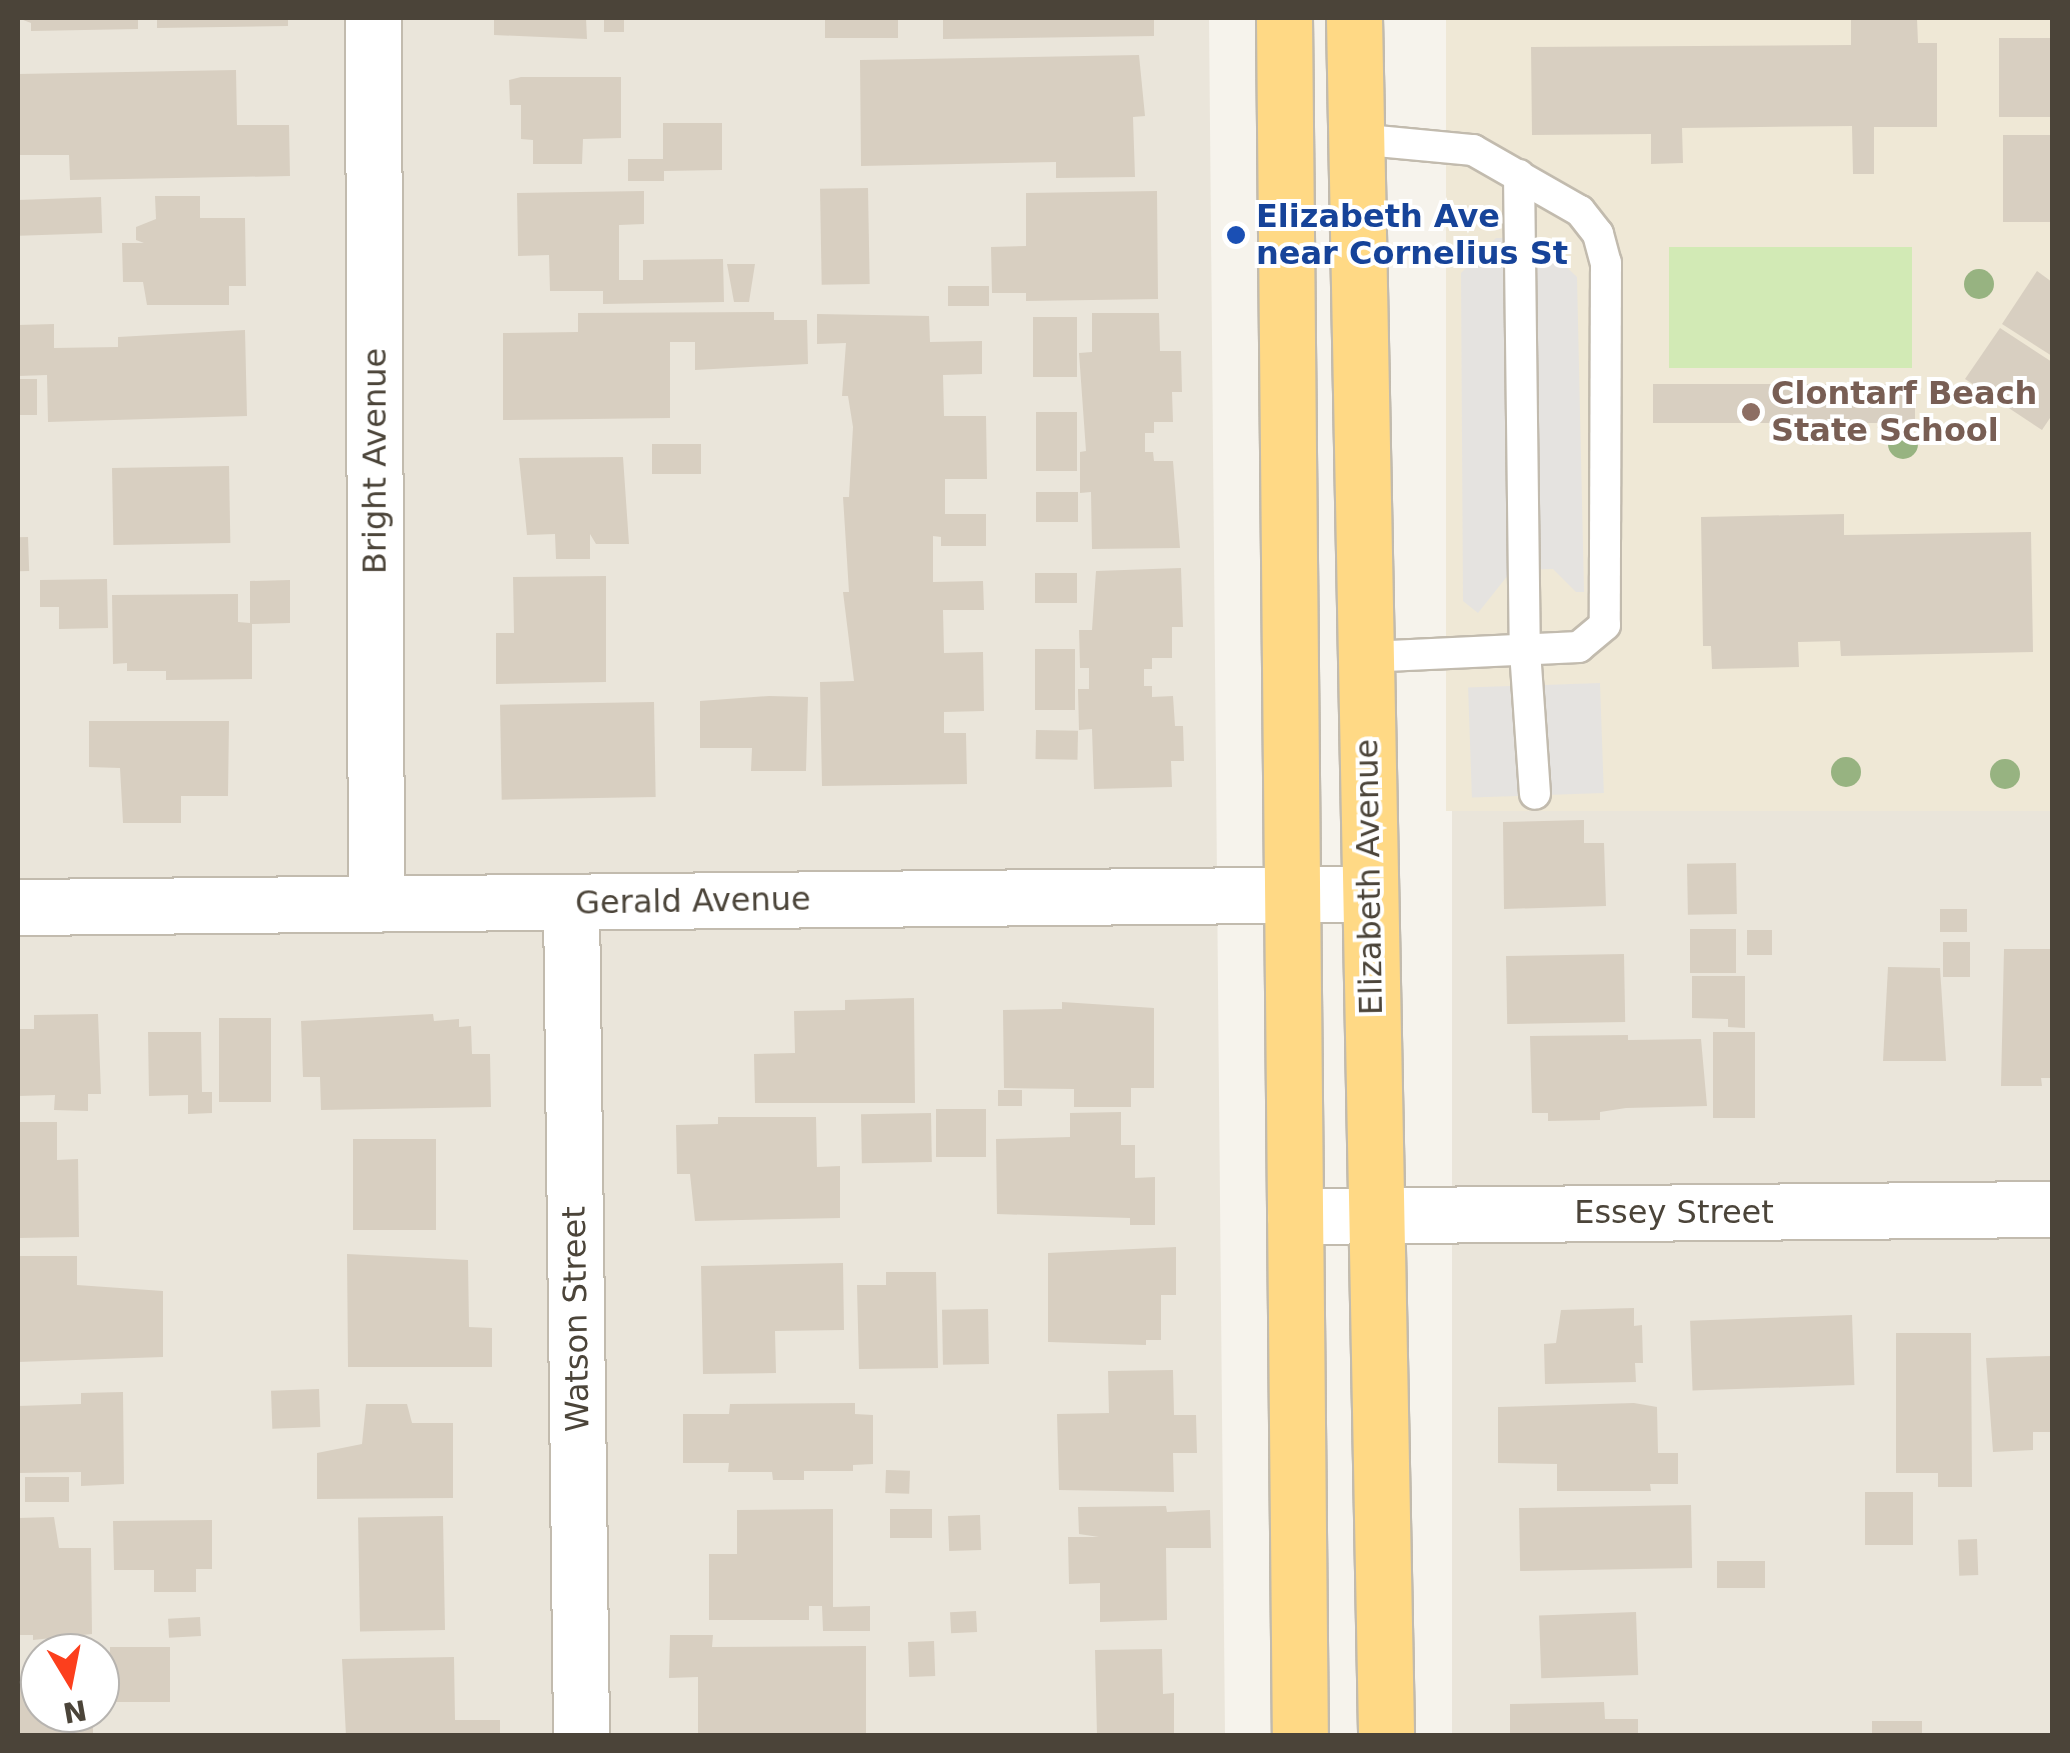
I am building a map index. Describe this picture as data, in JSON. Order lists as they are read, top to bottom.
{
  "streets": {
    "highway": ["Elizabeth Avenue"],
    "street": [
      "Bright Avenue",
      "Gerald Avenue",
      "Essey Street",
      "Watson Street"
    ]
  },
  "crossings": [
    ["Bright Avenue", "Gerald Avenue"],
    ["Elizabeth Avenue", "Gerald Avenue"],
    ["Elizabeth Avenue", "Essey Street"],
    ["Gerald Avenue", "Watson Street"]
  ],
  "places": ["Elizabeth Ave near Cornelius St", "Clontarf Beach State School"],
  "north": "bottom"
}
